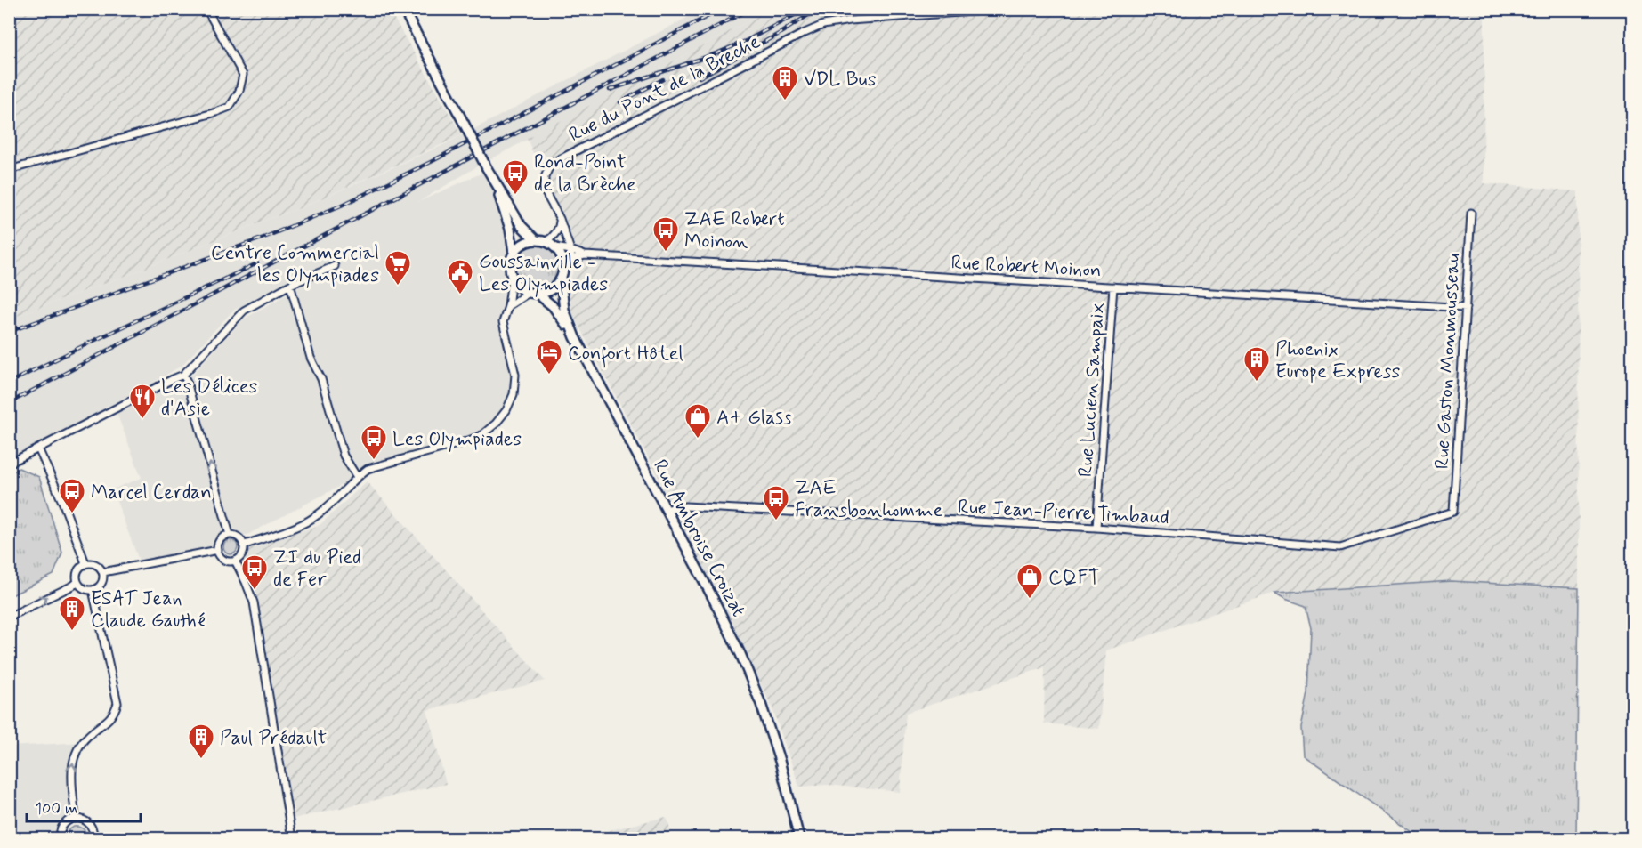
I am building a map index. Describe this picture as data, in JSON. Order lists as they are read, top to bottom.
{
  "streets": {
    "main road": ["Rue Ambroise Croizat"],
    "street": [
      "Rue du Pont de la Breche",
      "Rue Robert Moinon",
      "Rue Gaston Monmousseau",
      "Rue Lucien Sampaix",
      "Rue Jean-Pierre Timbaud"
    ]
  },
  "crossings": [
    ["Rue du Pont de la Breche", "Rue Robert Moinon"],
    ["Rue Robert Moinon", "Rue Gaston Monmousseau"],
    ["Rue Robert Moinon", "Rue Lucien Sampaix"],
    ["Rue Gaston Monmousseau", "Rue Jean-Pierre Timbaud"],
    ["Rue Lucien Sampaix", "Rue Jean-Pierre Timbaud"],
    ["Rue Jean-Pierre Timbaud", "Rue Ambroise Croizat"]
  ],
  "places": {
    "building": [
      "VDL Bus",
      "Phoenix Europe Express",
      "ESAT Jean Claude Gauthé",
      "Paul Prédault"
    ],
    "bus stop": [
      "Rond-Point de la Brèche",
      "ZAE Robert Moinon",
      "Les Olympiades",
      "Marcel Cerdan",
      "ZAE Fransbonhomme",
      "ZI du Pied de Fer"
    ],
    "supermarket": ["Centre Commercial les Olympiades"],
    "public building": ["Goussainville - Les Olympiades"],
    "hotel": ["Confort Hôtel"],
    "restaurant": ["Les Délices d'Asie"],
    "shop": ["A+ Glass", "CQFT"]
  },
  "scale_bar": "100 m"
}
